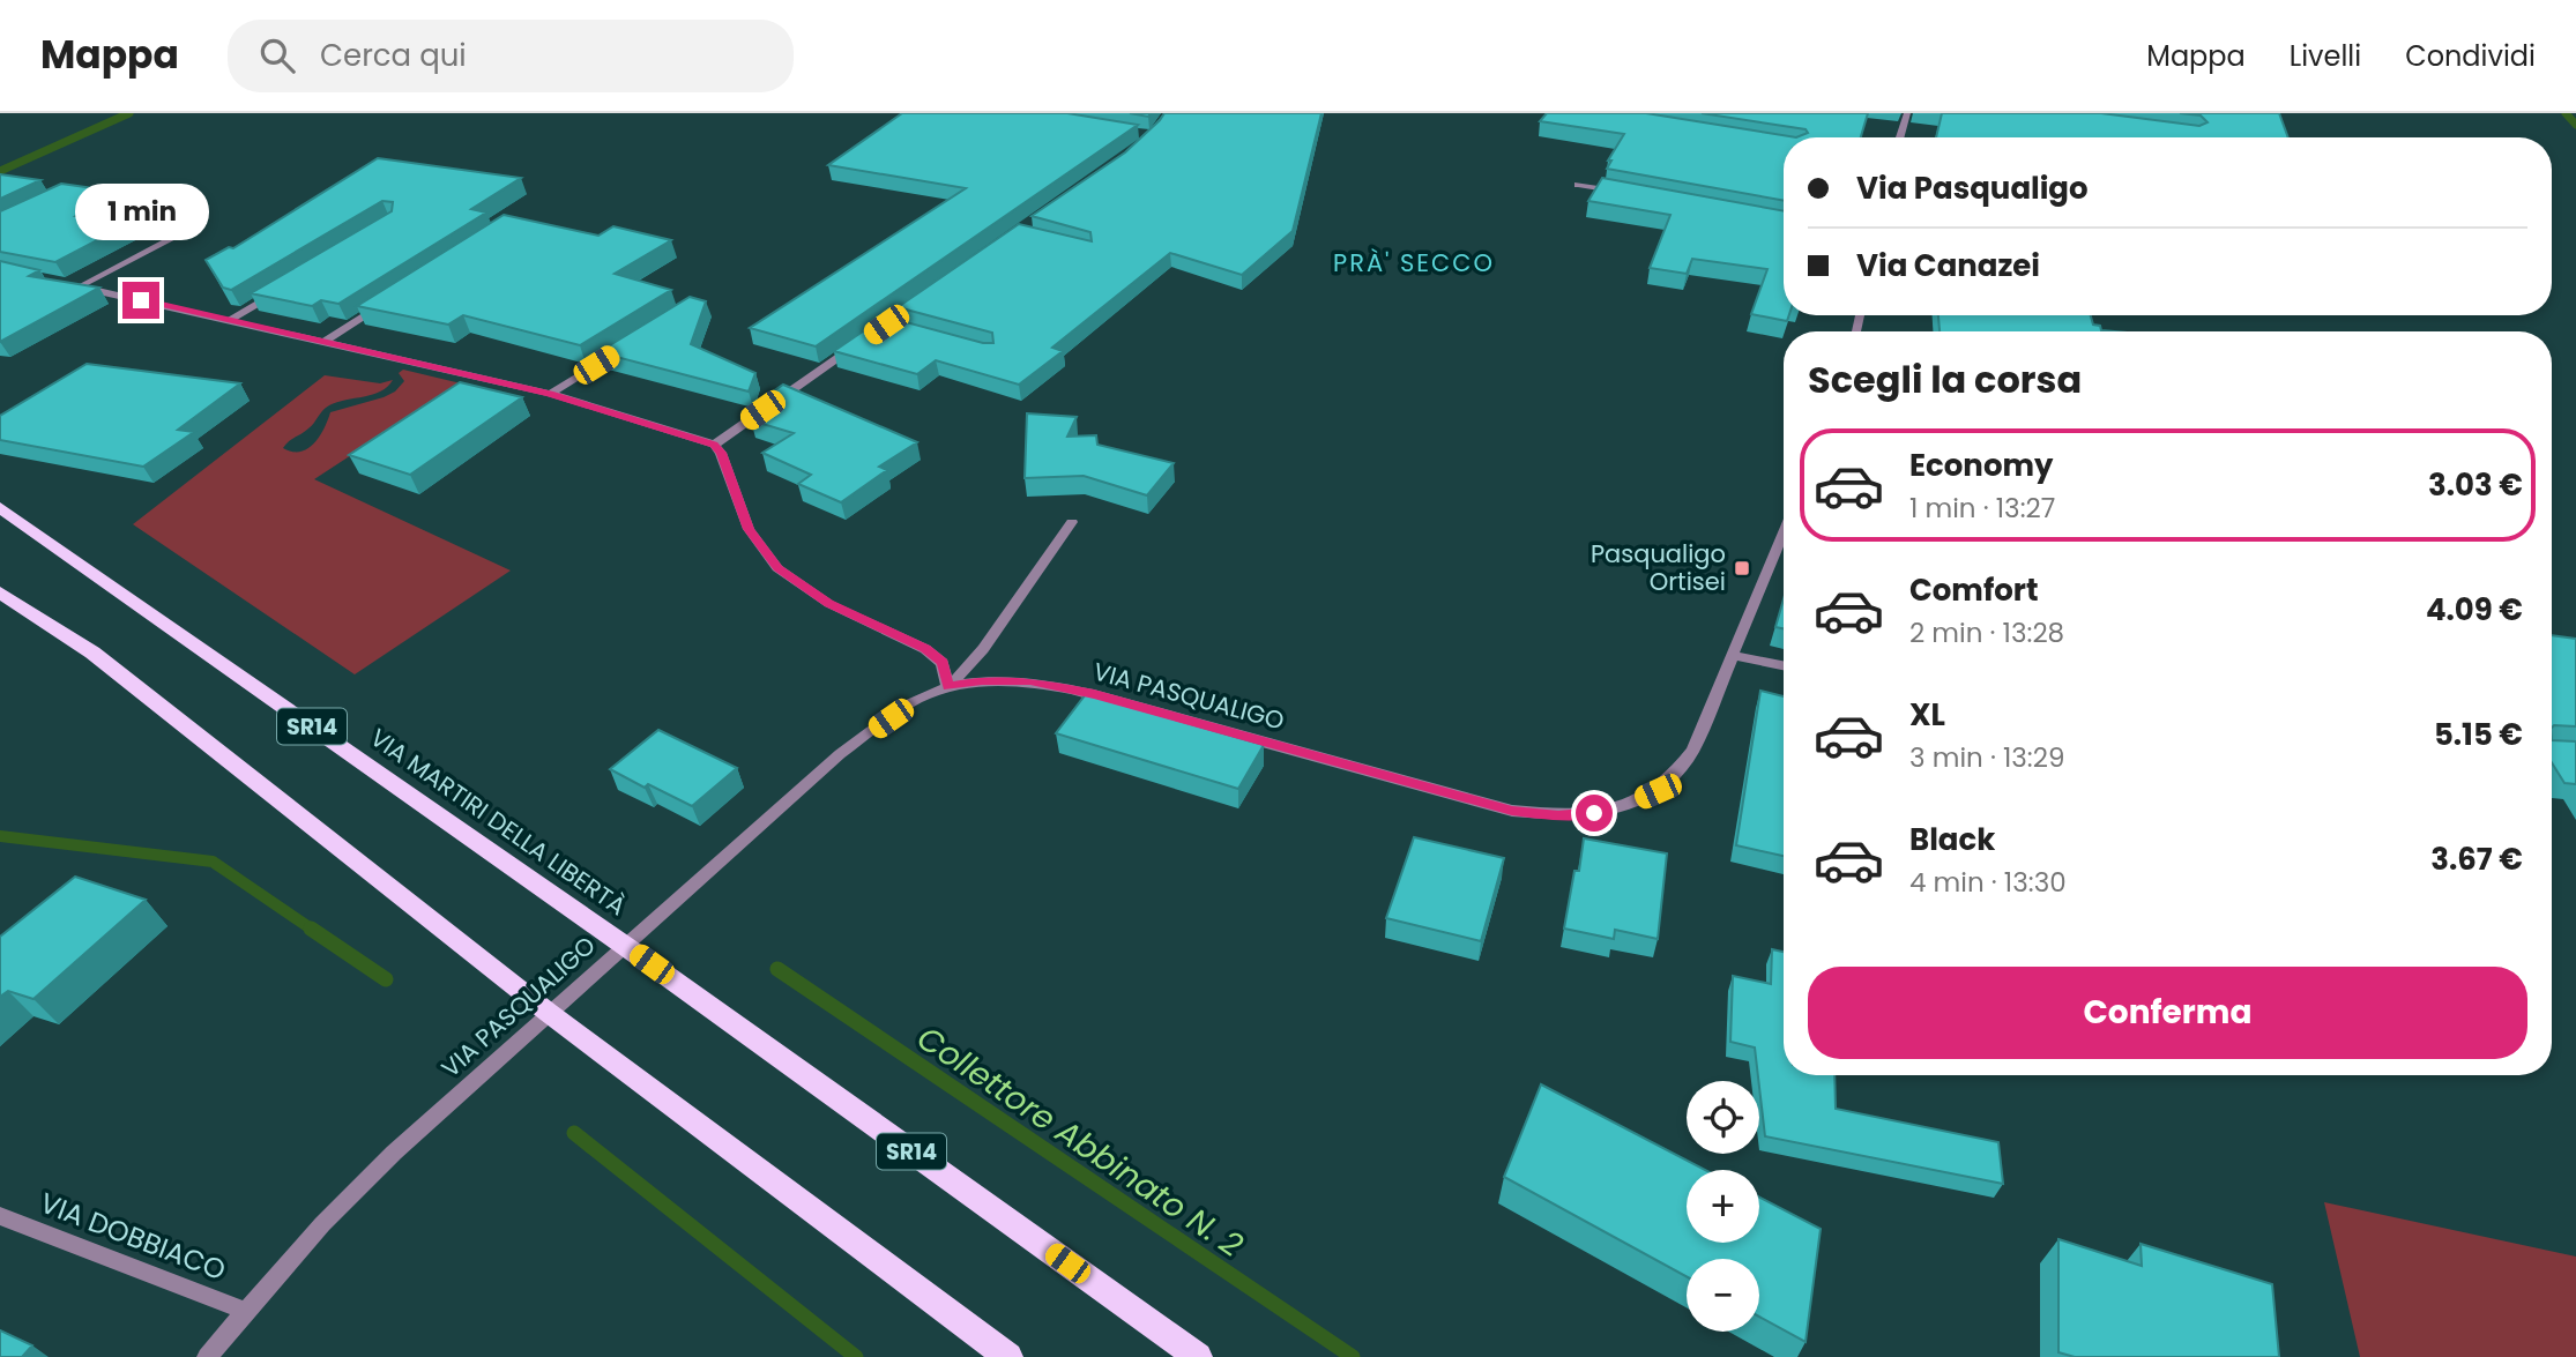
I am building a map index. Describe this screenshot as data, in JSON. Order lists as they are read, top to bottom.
{
  "streets": {
    "main road": ["SR14", "VIA MARTIRI DELLA LIBERTÀ"],
    "street": ["VIA PASQUALIGO", "VIA DOBBIACO"]
  },
  "crossings": [
    ["VIA PASQUALIGO", "VIA MARTIRI DELLA LIBERTÀ"],
    ["VIA PASQUALIGO", "VIA DOBBIACO"]
  ],
  "districts": ["PRÀ' SECCO"],
  "water": ["Collettore Abbinato N. 2"],
  "places": {
    "transit": ["Pasqualigo Ortisei"]
  },
  "page": {
    "header": "Mappa",
    "search": "Cerca qui",
    "nav": ["Mappa", "Livelli", "Condividi"],
    "banner": ["Via Pasqualigo", "Via Canazei"],
    "bubble": "1 min",
    "heading": "Scegli la corsa",
    "list": [
      {
        "name": "Economy",
        "note": "1 min · 13:27",
        "value": "3.03 €"
      },
      {
        "name": "Comfort",
        "note": "2 min · 13:28",
        "value": "4.09 €"
      },
      {
        "name": "XL",
        "note": "3 min · 13:29",
        "value": "5.15 €"
      },
      {
        "name": "Black",
        "note": "4 min · 13:30",
        "value": "3.67 €"
      }
    ],
    "buttons": "Conferma",
    "map_buttons": ["+", "−"]
  }
}
